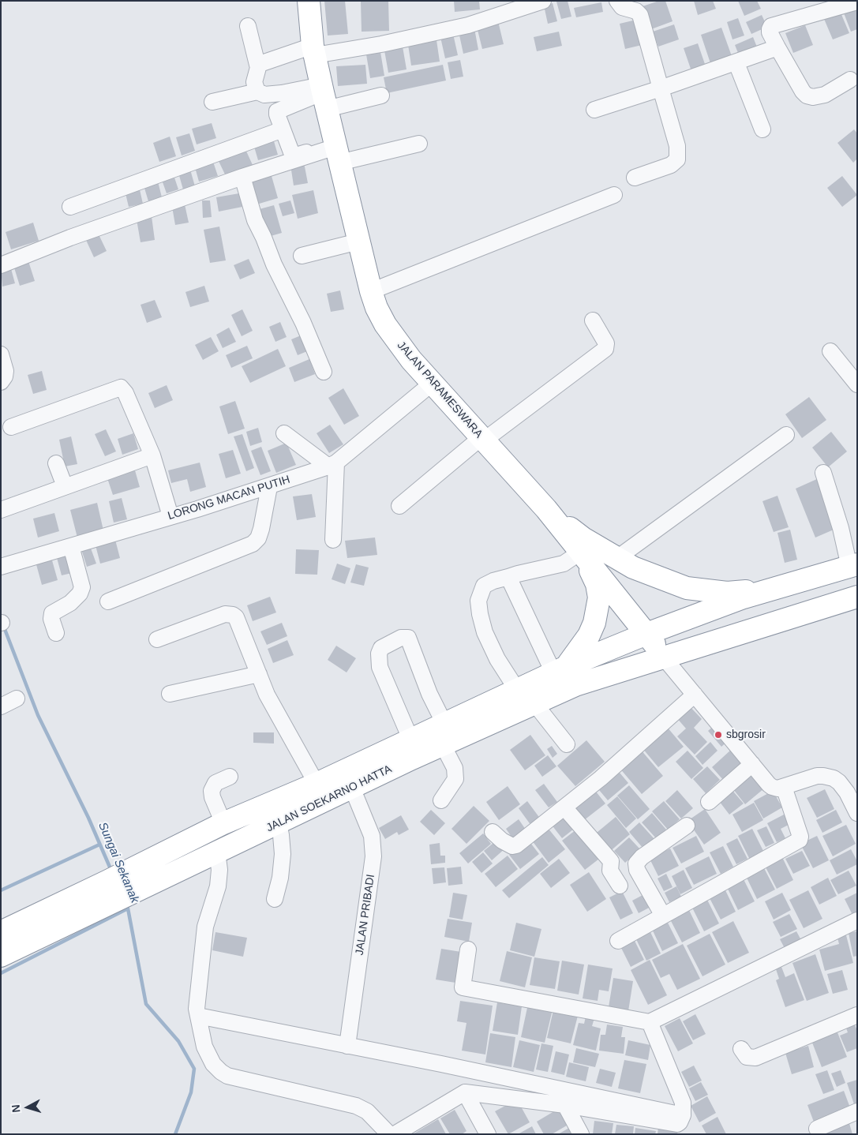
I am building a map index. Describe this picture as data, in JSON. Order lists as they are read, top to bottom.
{
  "streets": {
    "highway": ["JALAN PARAMESWARA", "JALAN SOEKARNO HATTA"],
    "street": ["LORONG MACAN PUTIH", "JALAN PRIBADI"]
  },
  "crossings": [
    ["JALAN PARAMESWARA", "LORONG MACAN PUTIH"],
    ["JALAN PARAMESWARA", "JALAN SOEKARNO HATTA"],
    ["JALAN SOEKARNO HATTA", "JALAN PRIBADI"]
  ],
  "water": ["Sungai Sekanak"],
  "places": ["sbgrosir"],
  "north": "left"
}
